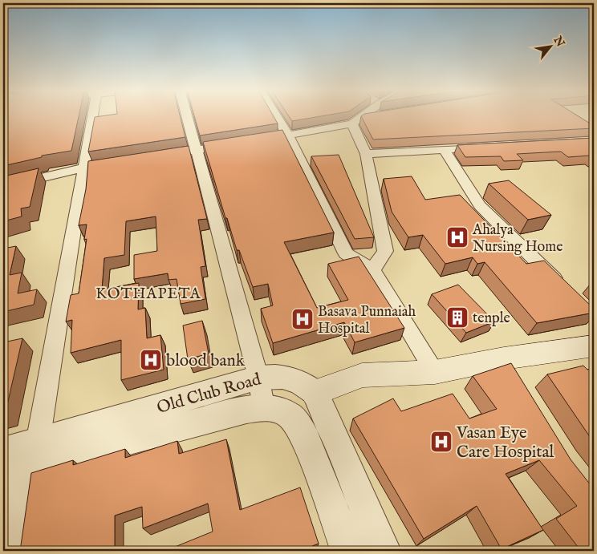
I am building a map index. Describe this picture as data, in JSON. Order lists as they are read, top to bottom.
{
  "streets": {
    "street": ["Old Club Road"]
  },
  "districts": ["KOTHAPETA"],
  "places": {
    "hospital": [
      "Ahalya Nursing Home",
      "Basava Punnaiah Hospital",
      "blood bank",
      "Vasan Eye Care Hospital"
    ],
    "building": ["tenple"]
  },
  "north": "top right"
}
